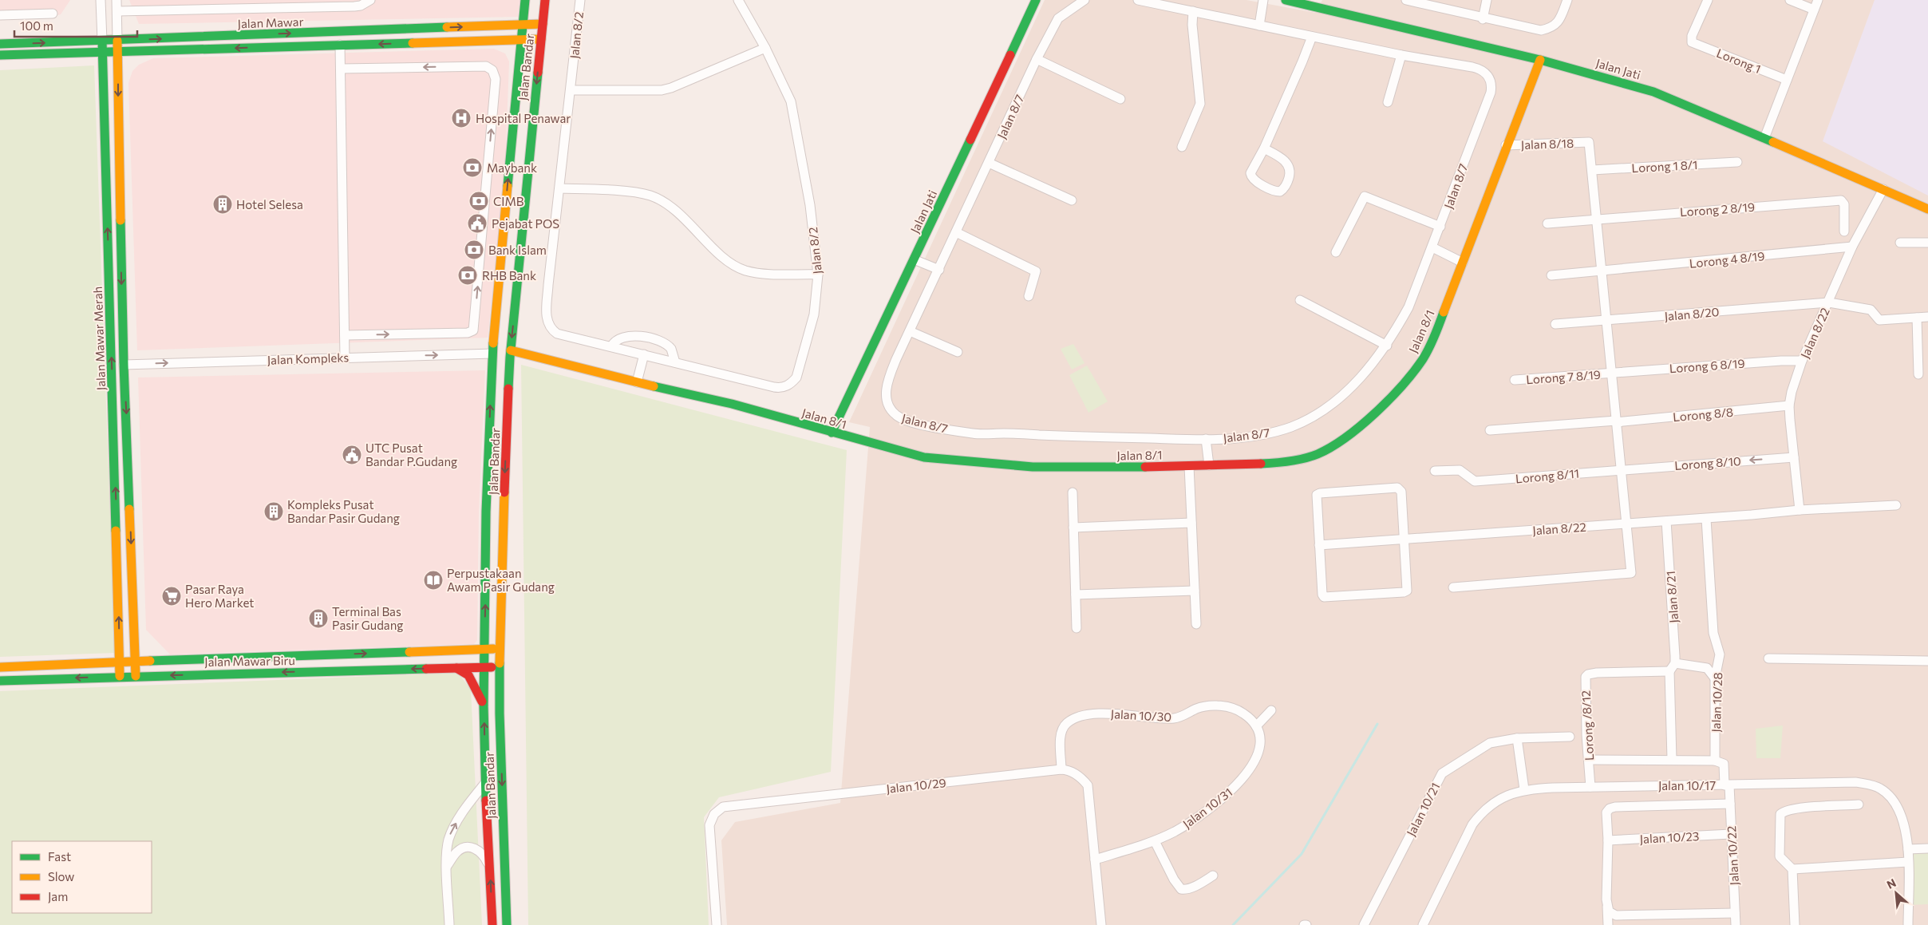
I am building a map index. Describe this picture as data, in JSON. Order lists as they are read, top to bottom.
{
  "streets": {
    "street": [
      "Jalan Mawar",
      "Jalan 8/2",
      "Lorong 1",
      "Jalan Bandar",
      "Jalan Jati",
      "Jalan 8/7",
      "Jalan 8/18",
      "Lorong 1 8/1",
      "Lorong 2 8/19",
      "Lorong 4 8/19",
      "Jalan 8/20",
      "Jalan 8/1",
      "Jalan 8/22",
      "Jalan Mawar Merah",
      "Jalan Kompleks",
      "Lorong 6 8/19",
      "Lorong 7 8/19",
      "Lorong 8/8",
      "Lorong 8/10",
      "Lorong 8/11",
      "Jalan 8/21",
      "Jalan Mawar Biru",
      "Jalan 10/28",
      "Jalan 10/30",
      "Lorong /8/12",
      "Jalan 10/29",
      "Jalan 10/17",
      "Jalan 10/31",
      "Jalan 10/21",
      "Jalan 10/23",
      "Jalan 10/22"
    ]
  },
  "crossings": [
    ["Jalan Mawar", "Jalan Bandar"],
    ["Jalan Mawar", "Jalan Mawar Merah"],
    ["Jalan Bandar", "Jalan 8/1"],
    ["Jalan Bandar", "Jalan Kompleks"],
    ["Jalan Bandar", "Jalan Mawar Biru"],
    ["Jalan Jati", "Jalan 8/1"],
    ["Jalan Jati", "Jalan 8/22"],
    ["Jalan 8/18", "Lorong 1 8/1"],
    ["Jalan 8/18", "Jalan 8/1"],
    ["Lorong 4 8/19", "Jalan 8/22"],
    ["Jalan 8/20", "Jalan 8/22"],
    ["Jalan 8/22", "Lorong 6 8/19"],
    ["Jalan 8/22", "Lorong 8/8"],
    ["Jalan 8/22", "Lorong 8/10"],
    ["Jalan 8/22", "Jalan 8/21"],
    ["Jalan 8/22", "Jalan 10/28"],
    ["Jalan Mawar Merah", "Jalan Kompleks"],
    ["Jalan Mawar Merah", "Jalan Mawar Biru"],
    ["Lorong 6 8/19", "Lorong 7 8/19"],
    ["Lorong 8/10", "Lorong 8/11"],
    ["Jalan 8/21", "Lorong /8/12"],
    ["Jalan 10/30", "Jalan 10/29"],
    ["Jalan 10/30", "Jalan 10/31"],
    ["Lorong /8/12", "Jalan 10/17"],
    ["Jalan 10/17", "Jalan 10/22"],
    ["Jalan 10/23", "Jalan 10/22"]
  ],
  "one_way": ["Jalan Kompleks", "Lorong 8/10"],
  "places": {
    "hospital": ["Hospital Penawar"],
    "bank": [
      "Maybank",
      "CIMB",
      "Bank Islam",
      "RHB Bank"
    ],
    "building": ["Hotel Selesa", "Kompleks Pusat Bandar Pasir Gudang", "Terminal Bas Pasir Gudang"],
    "public building": ["Pejabat POS", "UTC Pusat Bandar P.Gudang"],
    "library": ["Perpustakaan Awam Pasir Gudang"],
    "supermarket": ["Pasar Raya Hero Market"]
  },
  "legend": ["Fast", "Slow", "Jam"],
  "scale_bar": "100 m",
  "north": "top left"
}
